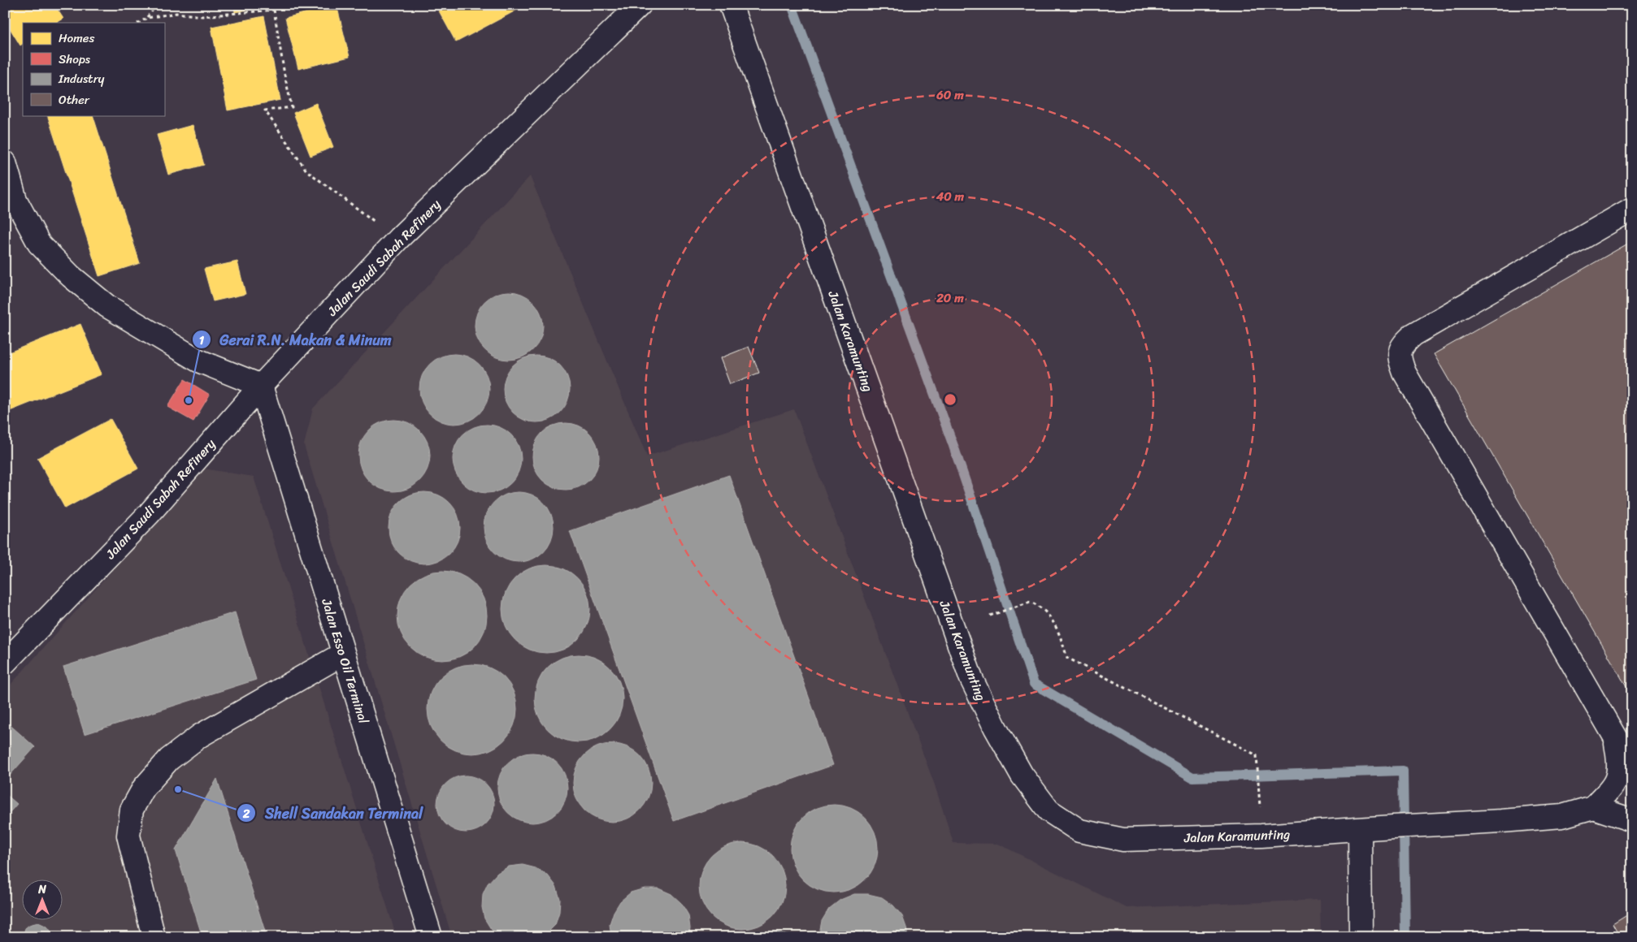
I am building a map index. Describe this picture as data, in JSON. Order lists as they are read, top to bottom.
{
  "streets": {
    "street": ["Jalan Saudi Sabah Refinery", "Jalan Karamunting", "Jalan Esso Oil Terminal"]
  },
  "crossings": [
    ["Jalan Saudi Sabah Refinery", "Jalan Esso Oil Terminal"]
  ],
  "places": ["Gerai R.N. Makan & Minum", "Shell Sandakan Terminal"],
  "legend": [
    "Homes",
    "Shops",
    "Industry",
    "Other"
  ],
  "north": "top",
  "rings": ["60 m", "40 m", "20 m"]
}
